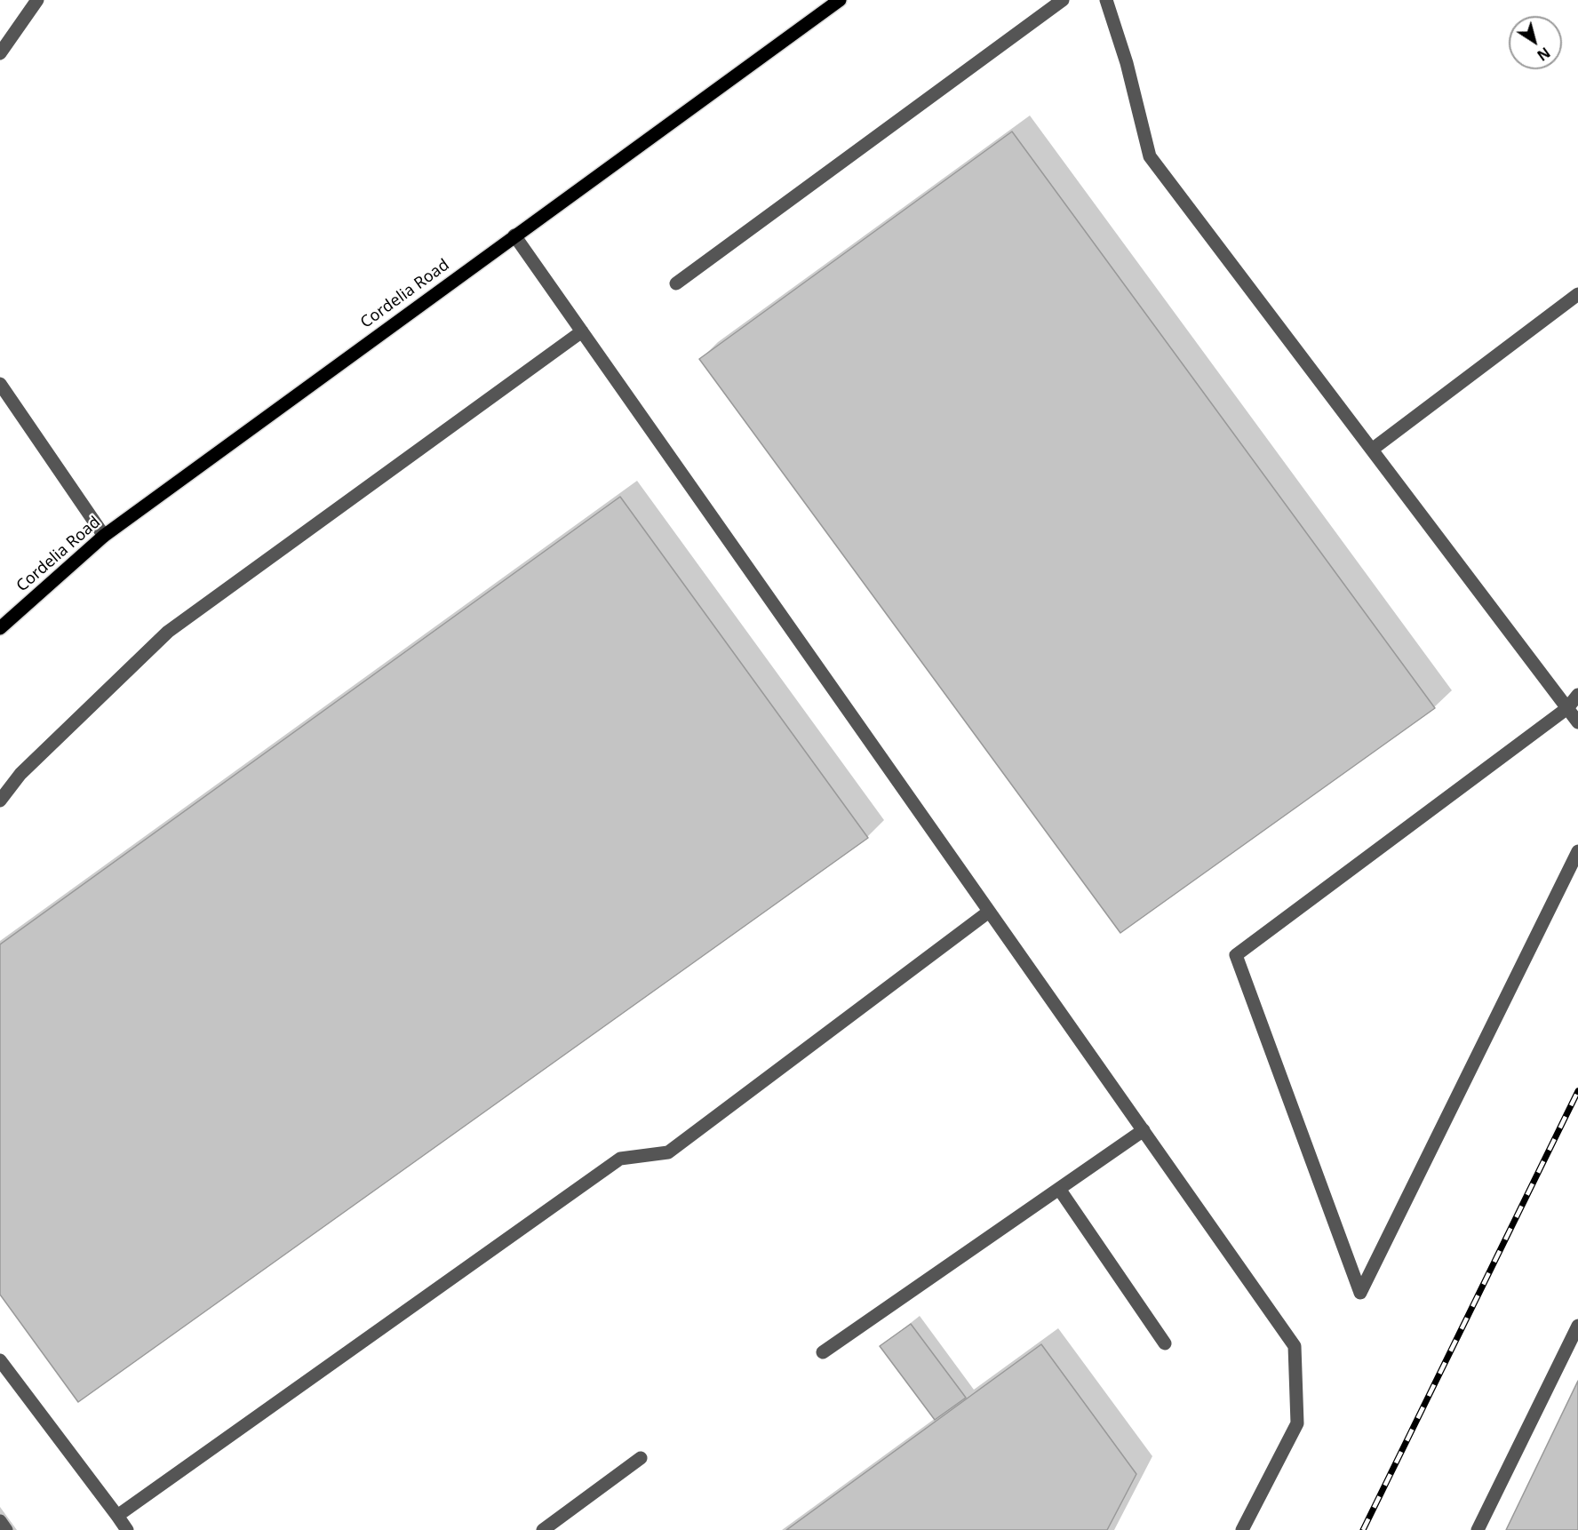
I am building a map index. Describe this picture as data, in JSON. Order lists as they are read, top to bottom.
{
  "streets": {
    "main road": ["Cordelia Road"]
  },
  "north": "bottom right"
}
